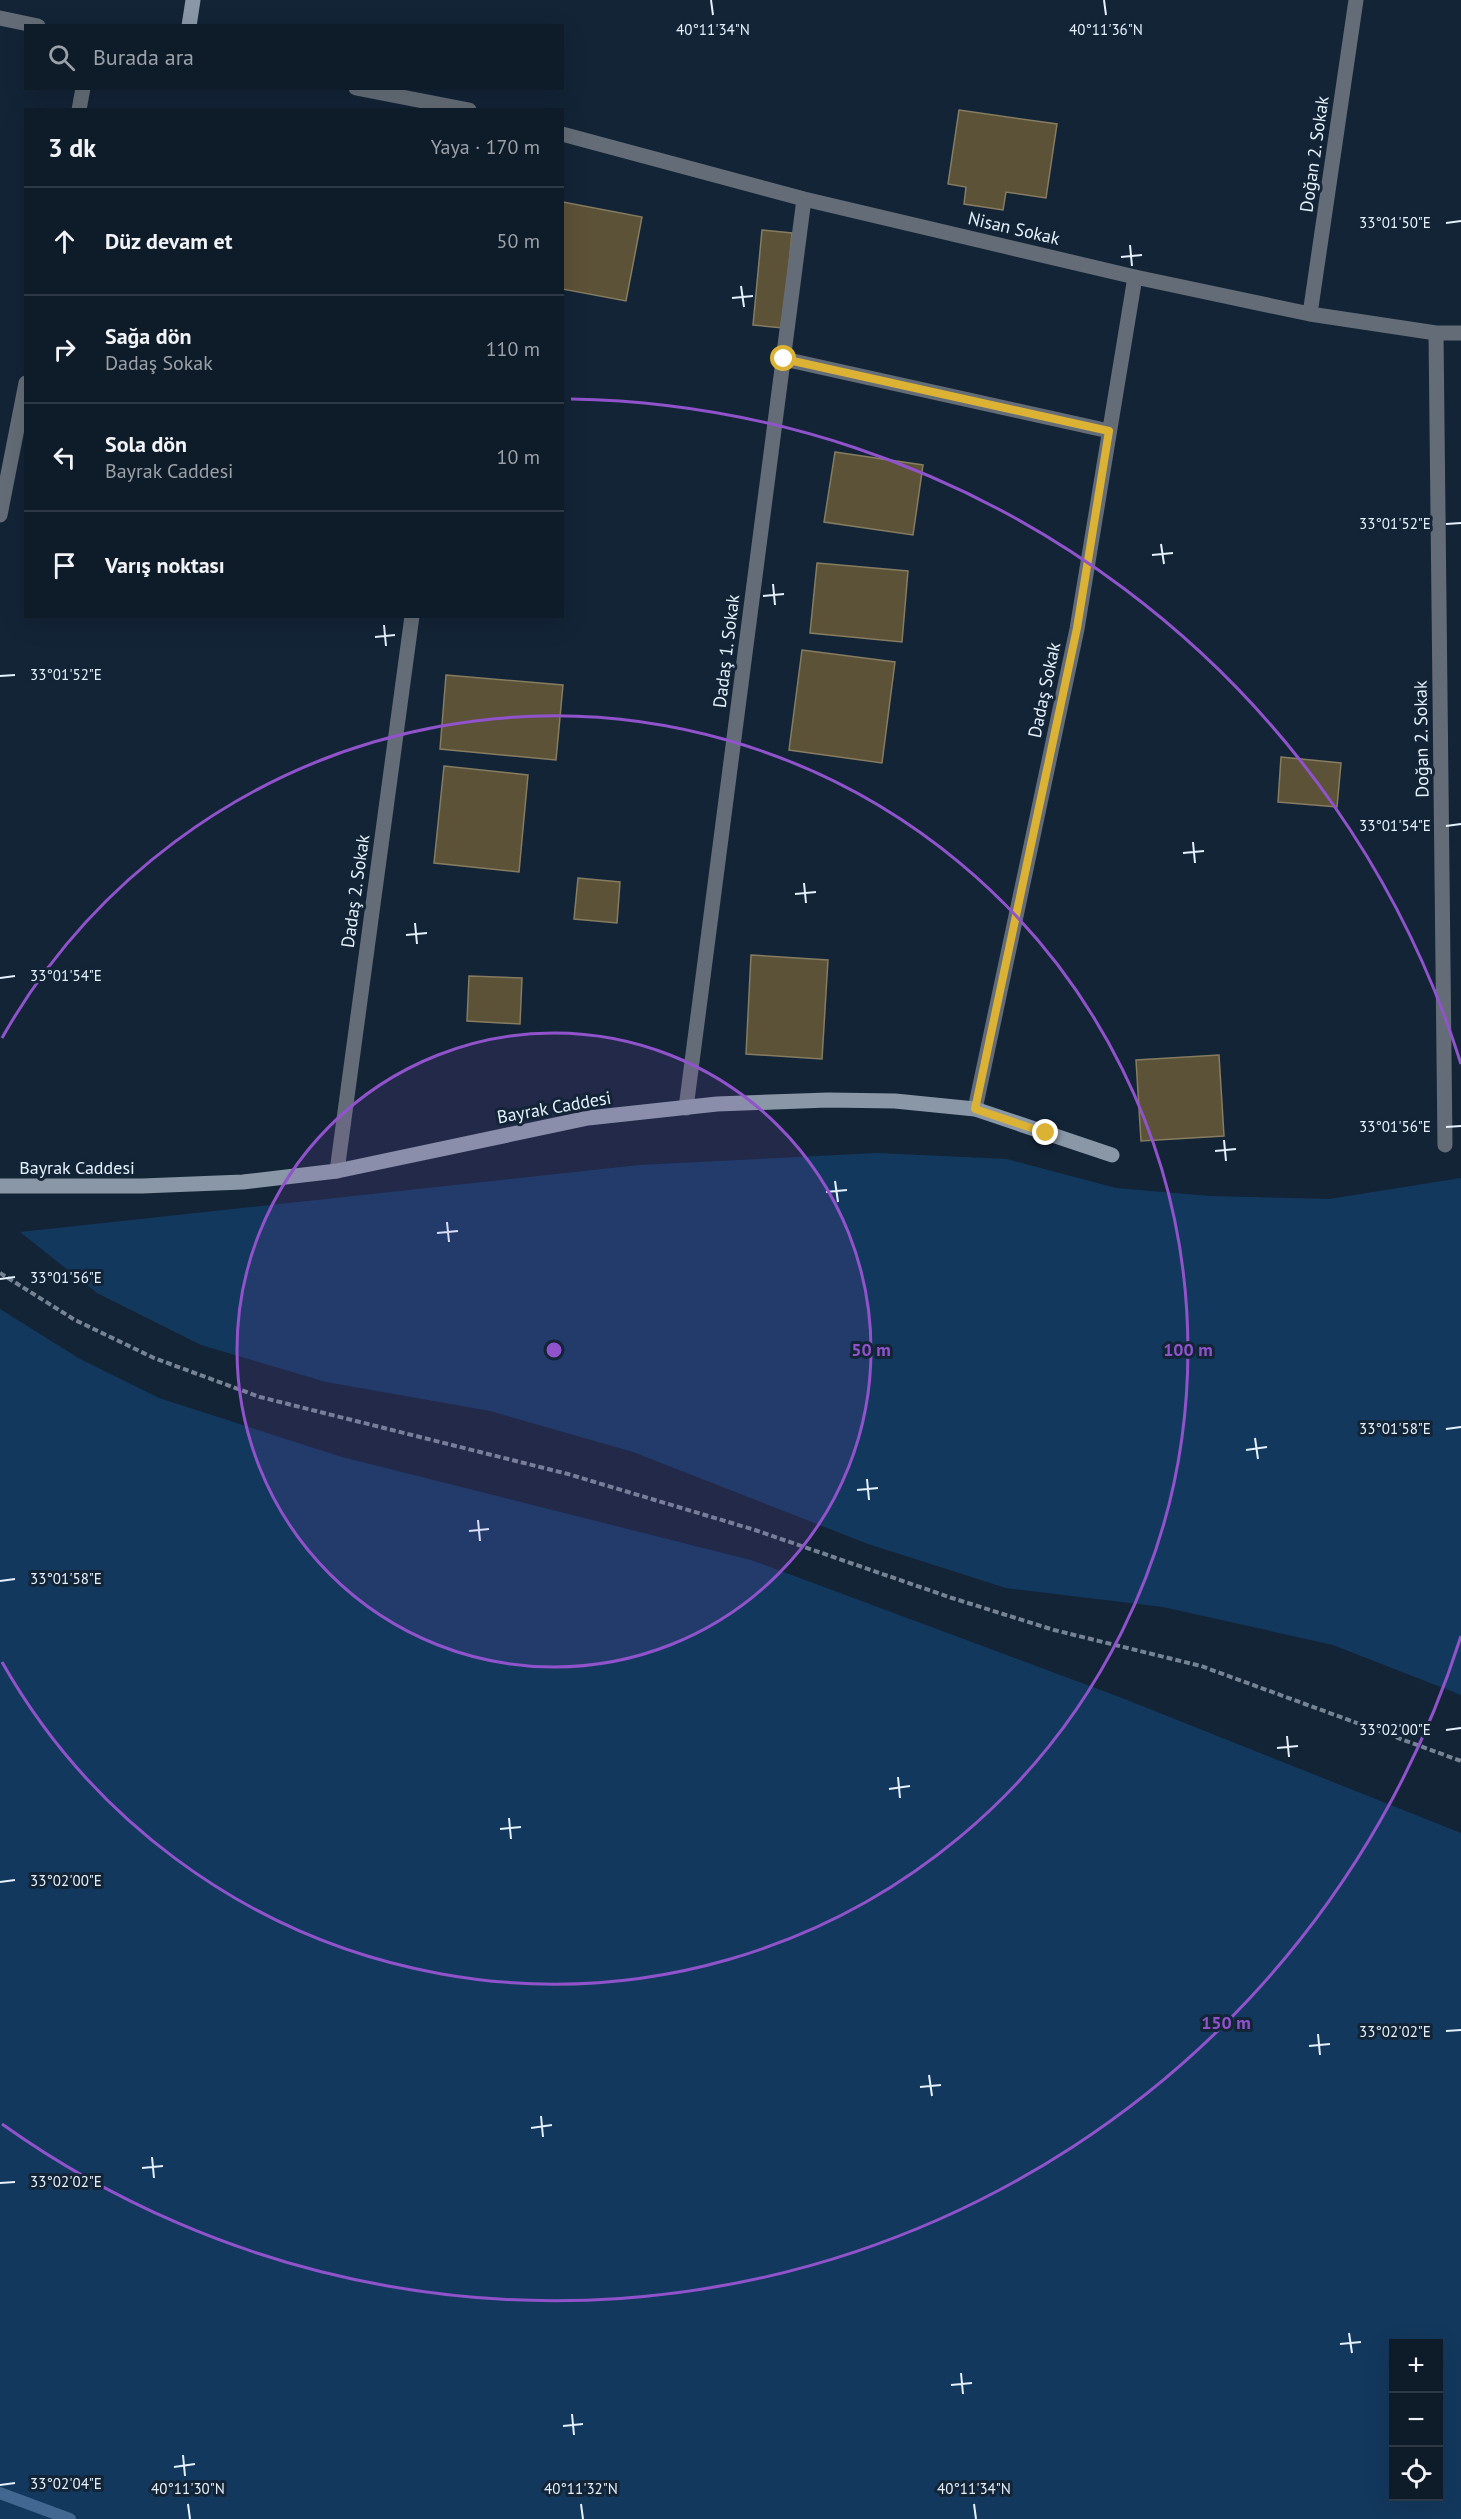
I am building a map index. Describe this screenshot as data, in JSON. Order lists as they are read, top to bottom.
{
  "streets": {
    "street": [
      "Doğan 2. Sokak",
      "Nisan Sokak",
      "Dadaş 1. Sokak",
      "Dadaş Sokak",
      "Dadaş 2. Sokak",
      "Bayrak Caddesi"
    ]
  },
  "crossings": [
    ["Doğan 2. Sokak", "Nisan Sokak"],
    ["Nisan Sokak", "Dadaş 1. Sokak"],
    ["Nisan Sokak", "Dadaş Sokak"],
    ["Dadaş 1. Sokak", "Bayrak Caddesi"],
    ["Dadaş Sokak", "Bayrak Caddesi"],
    ["Dadaş 2. Sokak", "Bayrak Caddesi"]
  ],
  "page": {
    "search": "Burada ara",
    "heading": ["3 dk", "Yaya · 170 m"],
    "list": [
      ["Düz devam et", "50 m"],
      ["Sağa dön", "Dadaş Sokak", "110 m"],
      ["Sola dön", "Bayrak Caddesi", "10 m"],
      "Varış noktası"
    ],
    "map_buttons": ["+", "−"]
  },
  "coordinates": [
    "40°11'34\"N",
    "40°11'36\"N",
    "33°01'50\"E",
    "33°01'52\"E",
    "33°01'54\"E",
    "33°01'56\"E",
    "33°01'58\"E",
    "33°02'00\"E",
    "33°02'02\"E",
    "33°02'04\"E",
    "40°11'30\"N",
    "40°11'32\"N"
  ],
  "rings": ["50 m", "100 m", "150 m"]
}
